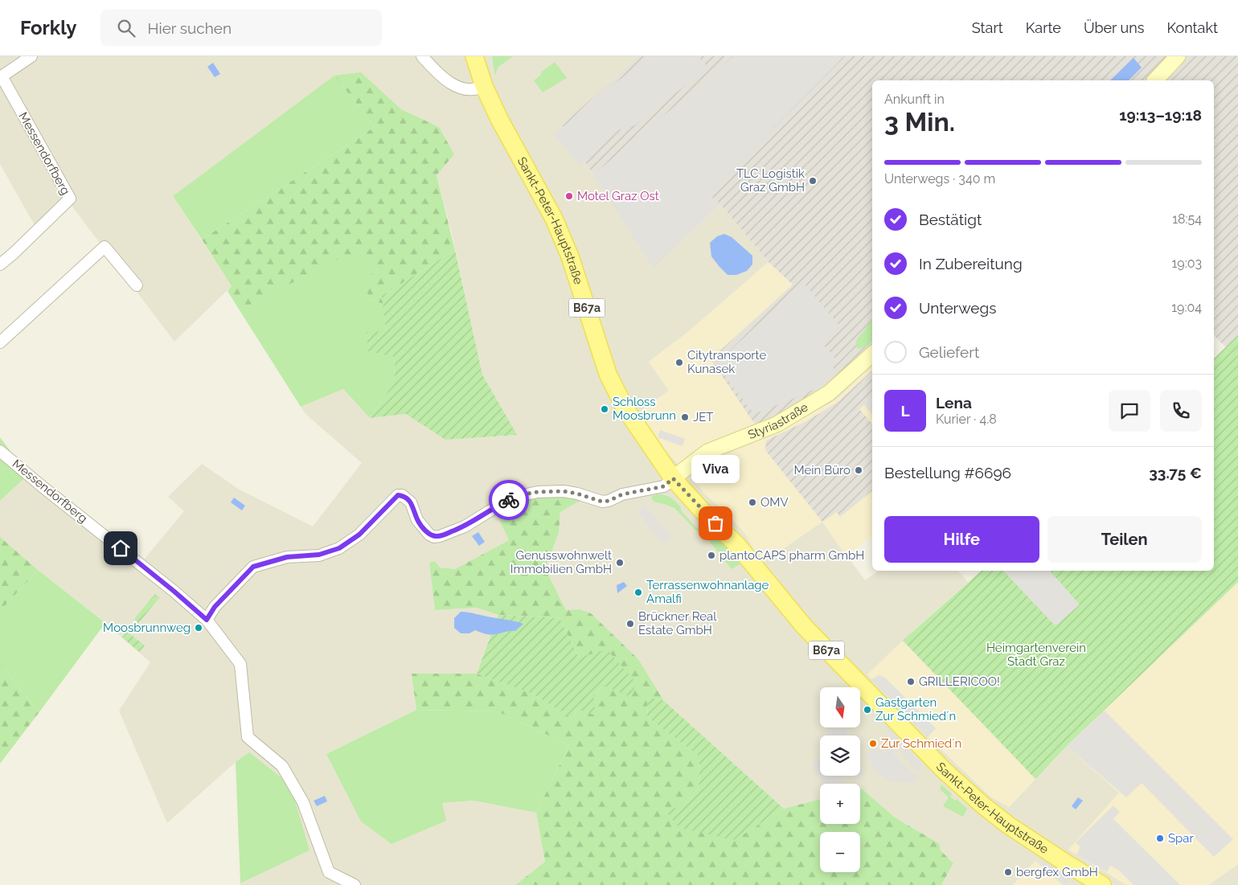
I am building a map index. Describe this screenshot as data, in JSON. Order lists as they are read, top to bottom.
{
  "streets": {
    "main road": ["Sankt-Peter-Hauptstraße", "B67a"],
    "street": ["Messendorfberg", "Styriastraße"]
  },
  "crossings": [
    ["Sankt-Peter-Hauptstraße", "Styriastraße"]
  ],
  "parks": ["Heimgartenverein Stadt Graz"],
  "places": [
    "TLC Logistik Graz GmbH",
    "Motel Graz Ost",
    "Citytransporte Kunasek",
    "Schloss Moosbrunn",
    "JET",
    "Mein Büro",
    "OMV",
    "Viva",
    "plantoCAPS pharm GmbH",
    "Genusswohnwelt Immobilien GmbH",
    "Terrassenwohnanlage Amalfi",
    "Brückner Real Estate GmbH",
    "Moosbrunnweg",
    "GRILLERICOO!",
    "Gastgarten Zur Schmied´n",
    "Zur Schmied´n",
    "Spar",
    "bergfex GmbH"
  ],
  "north": "bottom",
  "page": {
    "header": "Forkly",
    "search": "Hier suchen",
    "nav": [
      "Start",
      "Karte",
      "Über uns",
      "Kontakt"
    ],
    "heading": ["3 Min.", "Ankunft in", "19:13–19:18"],
    "panel": [
      "Lena",
      "Kurier · 4.8",
      "Bestellung #6696",
      "33.75 €"
    ],
    "bar": "Unterwegs · 340 m",
    "list": [
      ["Bestätigt", "18:54"],
      ["In Zubereitung", "19:03"],
      ["Unterwegs", "19:04"],
      "Geliefert"
    ],
    "round": "L",
    "bubble": "Viva",
    "buttons": ["Hilfe", "Teilen"],
    "map_buttons": ["+", "−"]
  }
}
